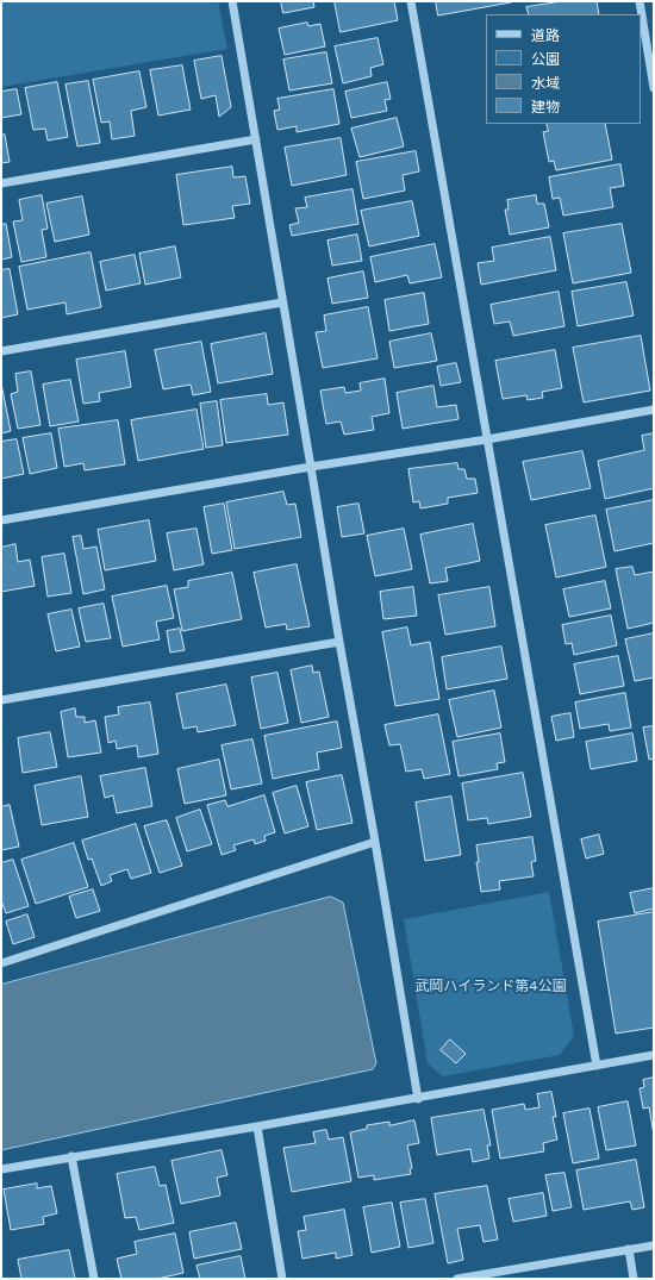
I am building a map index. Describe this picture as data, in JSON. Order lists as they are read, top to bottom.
{
  "parks": ["武岡ハイランド第4公園"],
  "legend": [
    "道路",
    "公園",
    "水域",
    "建物"
  ]
}
